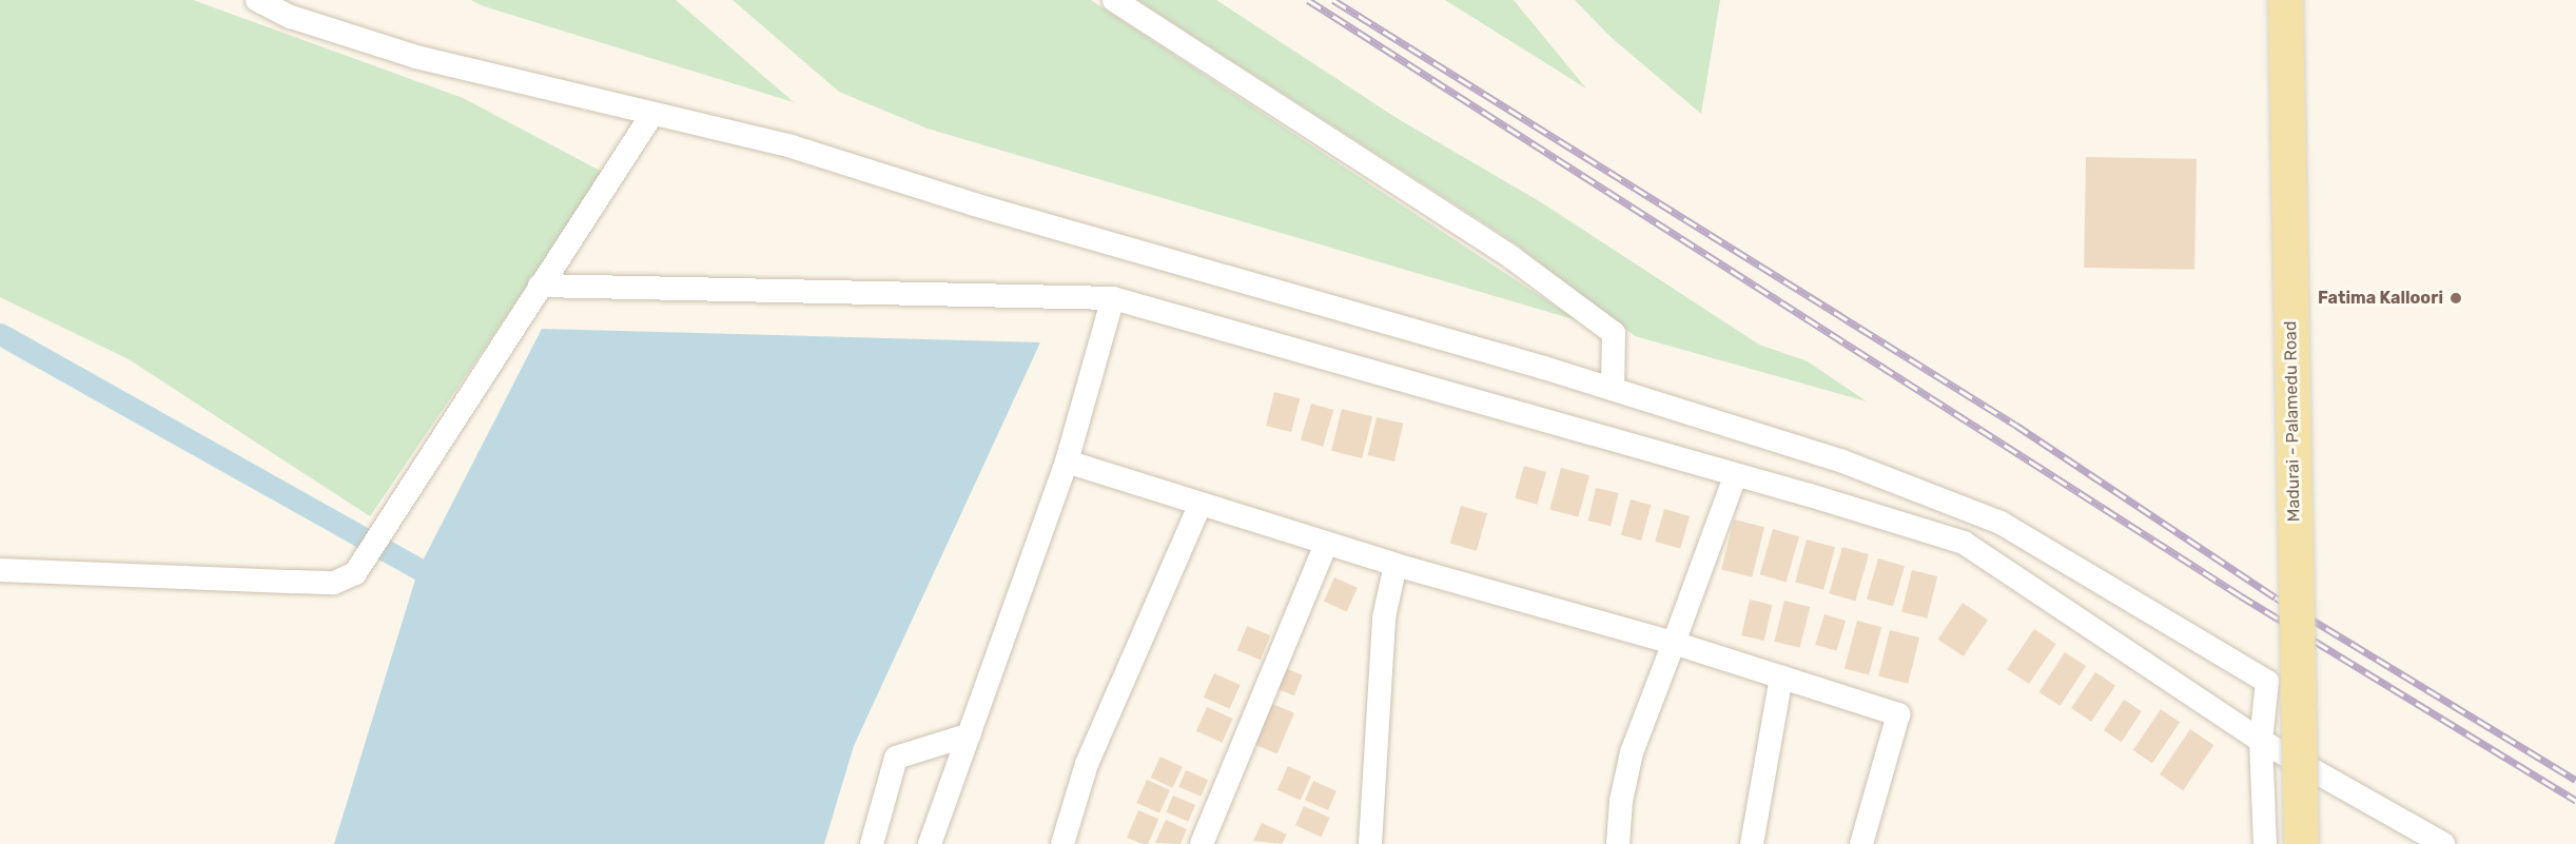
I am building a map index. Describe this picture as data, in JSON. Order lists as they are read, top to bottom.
{
  "streets": {
    "main road": ["Madurai - Palamedu Road"]
  },
  "places": ["Fatima Kalloori"]
}
